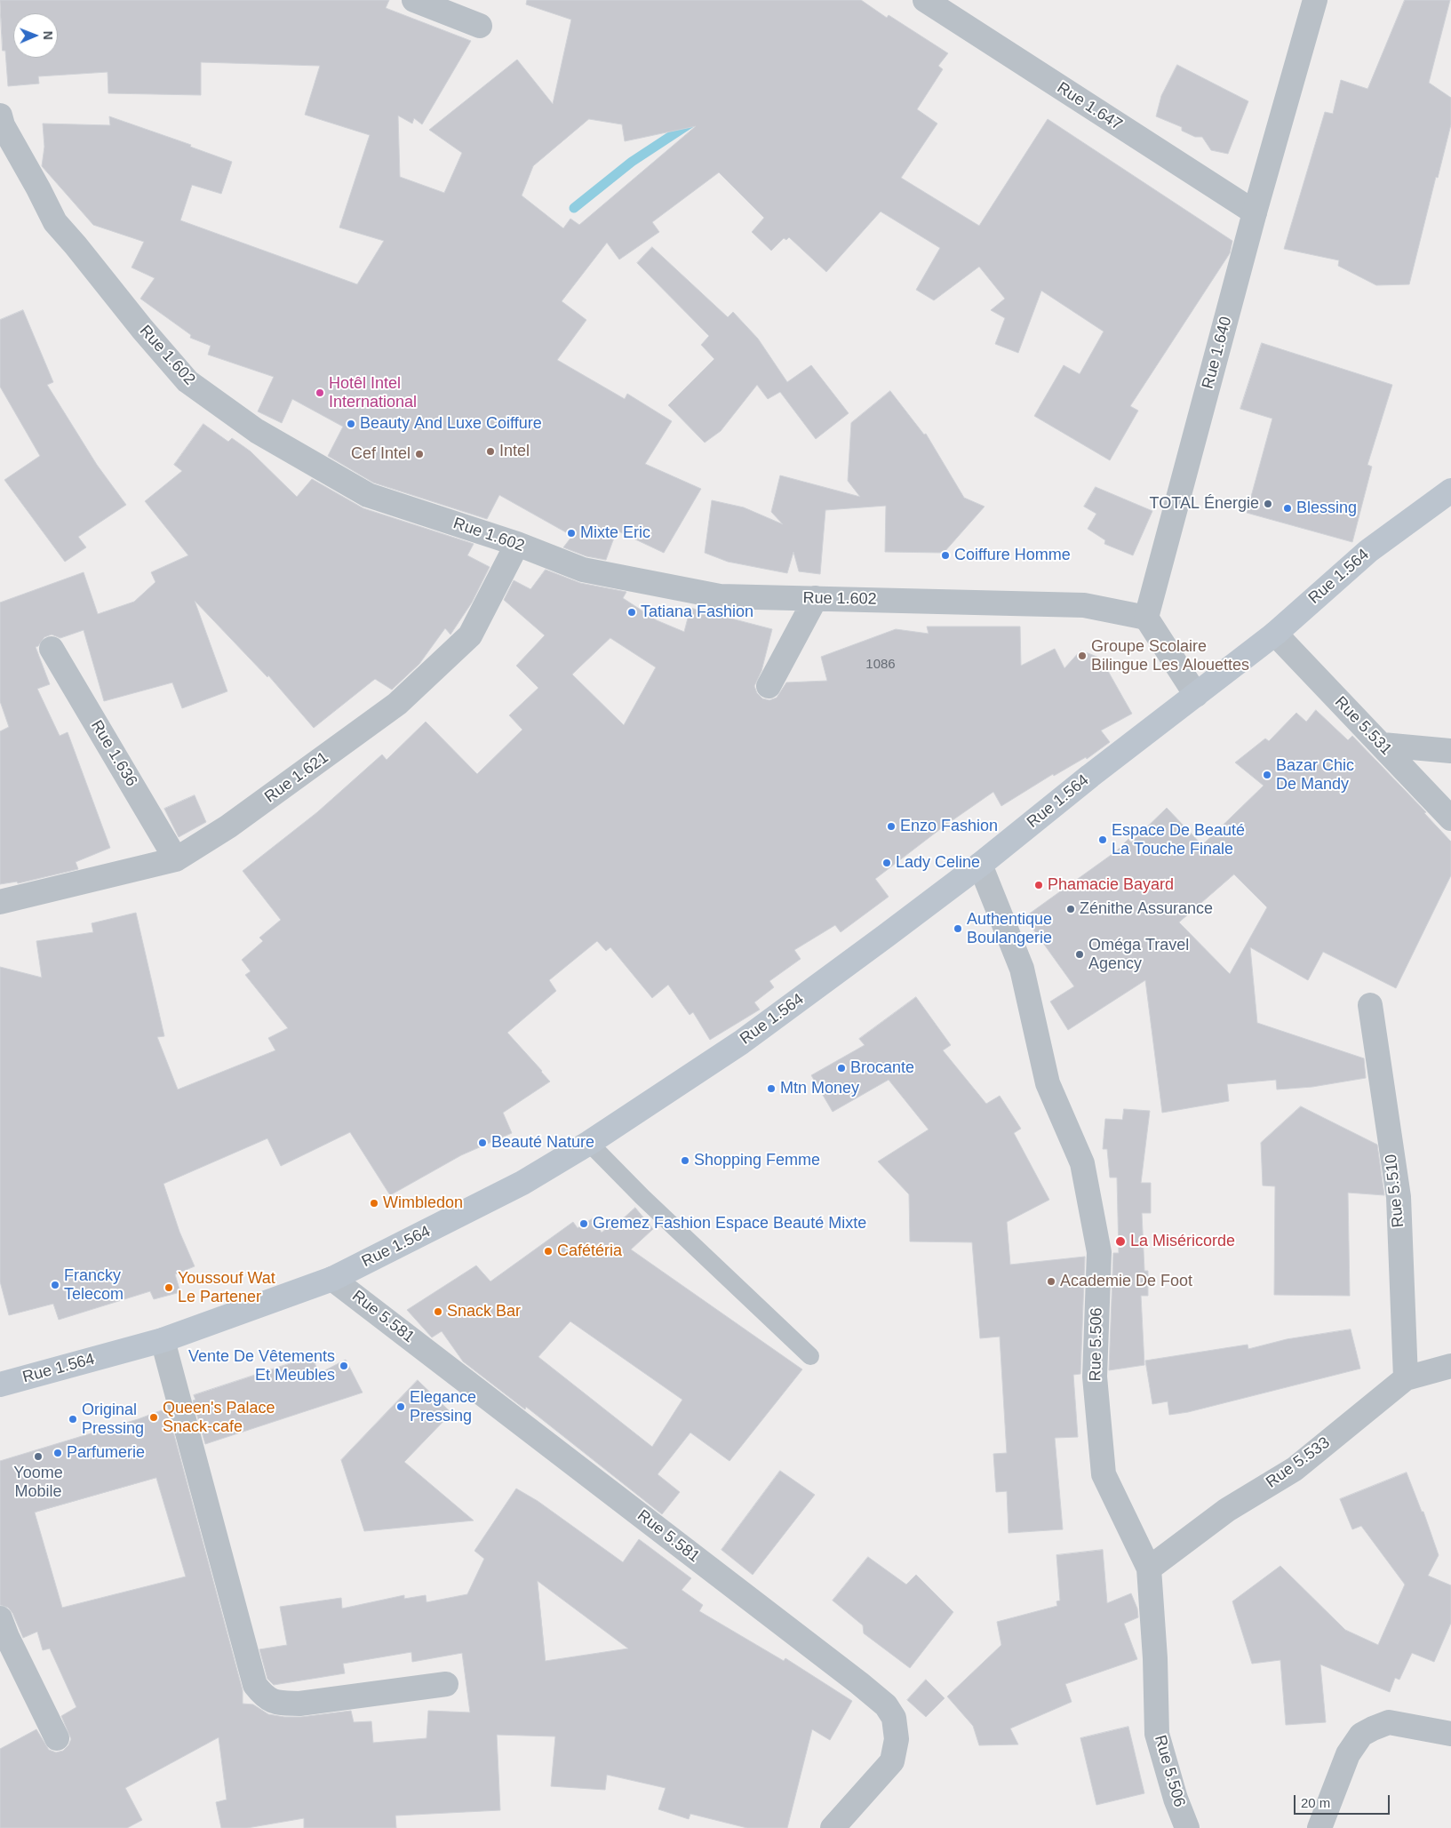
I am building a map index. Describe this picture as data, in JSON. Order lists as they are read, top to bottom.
{
  "streets": {
    "main road": ["Rue 1.564"],
    "street": [
      "Rue 1.647",
      "Rue 1.640",
      "Rue 1.602",
      "Rue 5.531",
      "Rue 1.636",
      "Rue 1.621",
      "Rue 5.510",
      "Rue 5.581",
      "Rue 5.506",
      "Rue 5.533"
    ]
  },
  "crossings": [
    ["Rue 1.647", "Rue 1.640"],
    ["Rue 1.640", "Rue 1.602"],
    ["Rue 1.602", "Rue 1.621"],
    ["Rue 1.564", "Rue 5.531"],
    ["Rue 1.564", "Rue 5.581"],
    ["Rue 1.564", "Rue 5.506"],
    ["Rue 1.636", "Rue 1.621"],
    ["Rue 5.510", "Rue 5.533"],
    ["Rue 5.506", "Rue 5.533"]
  ],
  "places": [
    "Hotêl Intel International",
    "Beauty And Luxe Coiffure",
    "Intel",
    "Cef Intel",
    "TOTAL Énergie",
    "Blessing",
    "Mixte Eric",
    "Coiffure Homme",
    "Tatiana Fashion",
    "Groupe Scolaire Bilingue Les Alouettes",
    "Bazar Chic De Mandy",
    "Enzo Fashion",
    "Espace De Beauté La Touche Finale",
    "Lady Celine",
    "Phamacie Bayard",
    "Zénithe Assurance",
    "Authentique Boulangerie",
    "Oméga Travel Agency",
    "Brocante",
    "Mtn Money",
    "Beauté Nature",
    "Shopping Femme",
    "Wimbledon",
    "Gremez Fashion Espace Beauté Mixte",
    "La Miséricorde",
    "Cafétéria",
    "Academie De Foot",
    "Francky Telecom",
    "Youssouf Wat Le Partener",
    "Snack Bar",
    "Vente De Vêtements Et Meubles",
    "Elegance Pressing",
    "Queen's Palace Snack-cafe",
    "Original Pressing",
    "Parfumerie",
    "Yoome Mobile"
  ],
  "house_numbers": ["1086"],
  "scale_bar": "20 m",
  "north": "right"
}
